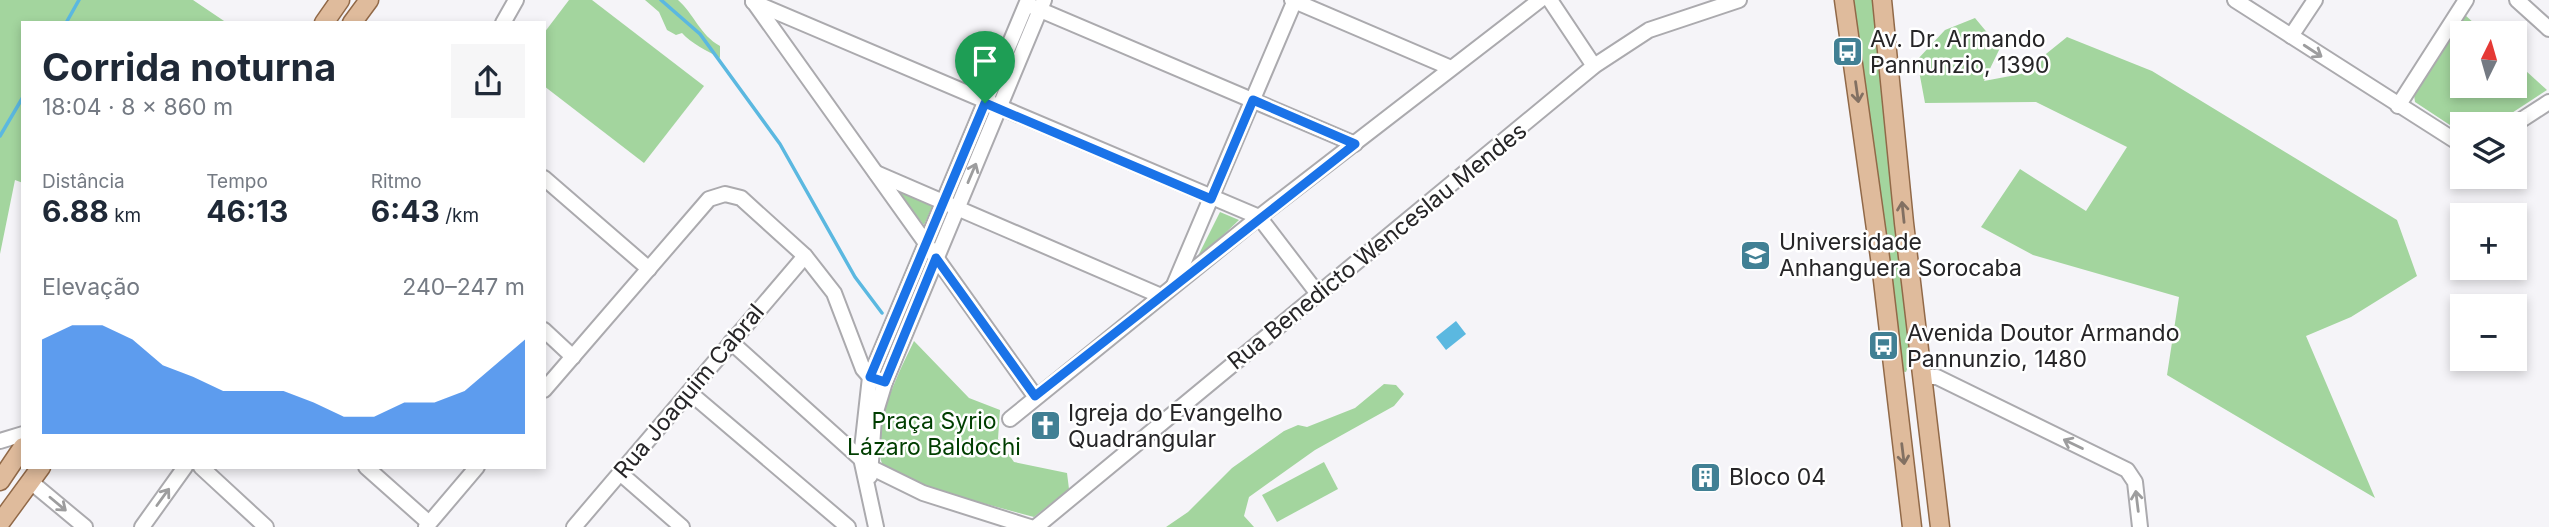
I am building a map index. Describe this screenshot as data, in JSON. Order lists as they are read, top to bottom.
{
  "streets": {
    "street": ["Rua Benedicto Wenceslau Mendes", "Rua Joaquim Cabral"]
  },
  "parks": ["Praça Syrio Lázaro Baldochi"],
  "places": {
    "bus stop": ["Av. Dr. Armando Pannunzio, 1390", "Avenida Doutor Armando Pannunzio, 1480"],
    "school or university": ["Universidade Anhanguera Sorocaba"],
    "church": ["Igreja do Evangelho Quadrangular"],
    "building": ["Bloco 04"]
  },
  "north": "top",
  "page": {
    "map_buttons": ["+", "−"],
    "heading": ["Corrida noturna", "18:04 · 8 × 860 m"],
    "stats": [
      ["Distância", "6.88 km"],
      ["Tempo", "46:13"],
      ["Ritmo", "6:43 /km"]
    ],
    "chart": ["Elevação", "240–247 m"]
  }
}
